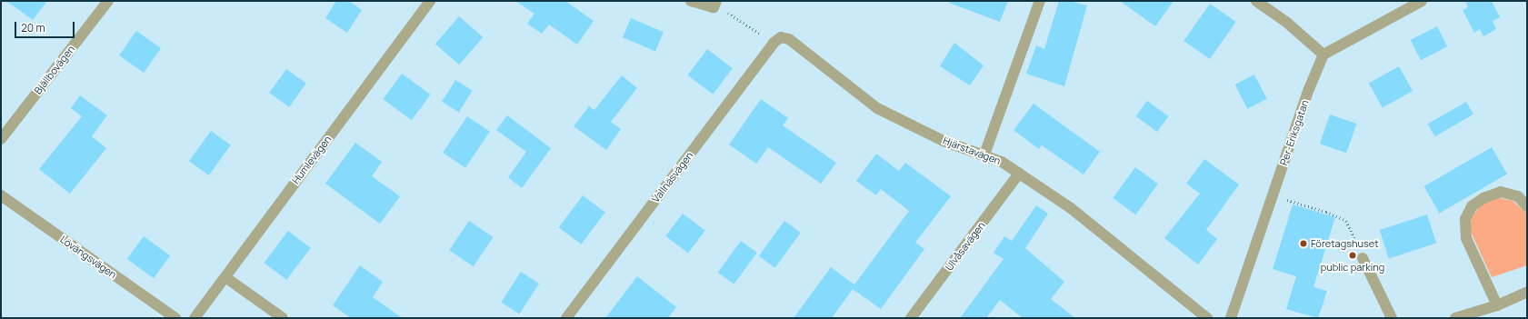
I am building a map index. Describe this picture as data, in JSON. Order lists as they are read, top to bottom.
{
  "streets": {
    "street": [
      "Bjällbovägen",
      "Per-Eriksgatan",
      "Hjärstavägen",
      "Humlevägen",
      "Vallnäsvägen",
      "Ulvåsavägen",
      "Lövängsvägen"
    ]
  },
  "crossings": [
    ["Hjärstavägen", "Vallnäsvägen"],
    ["Hjärstavägen", "Ulvåsavägen"]
  ],
  "places": ["Företagshuset", "public parking"],
  "scale_bar": "20 m"
}
